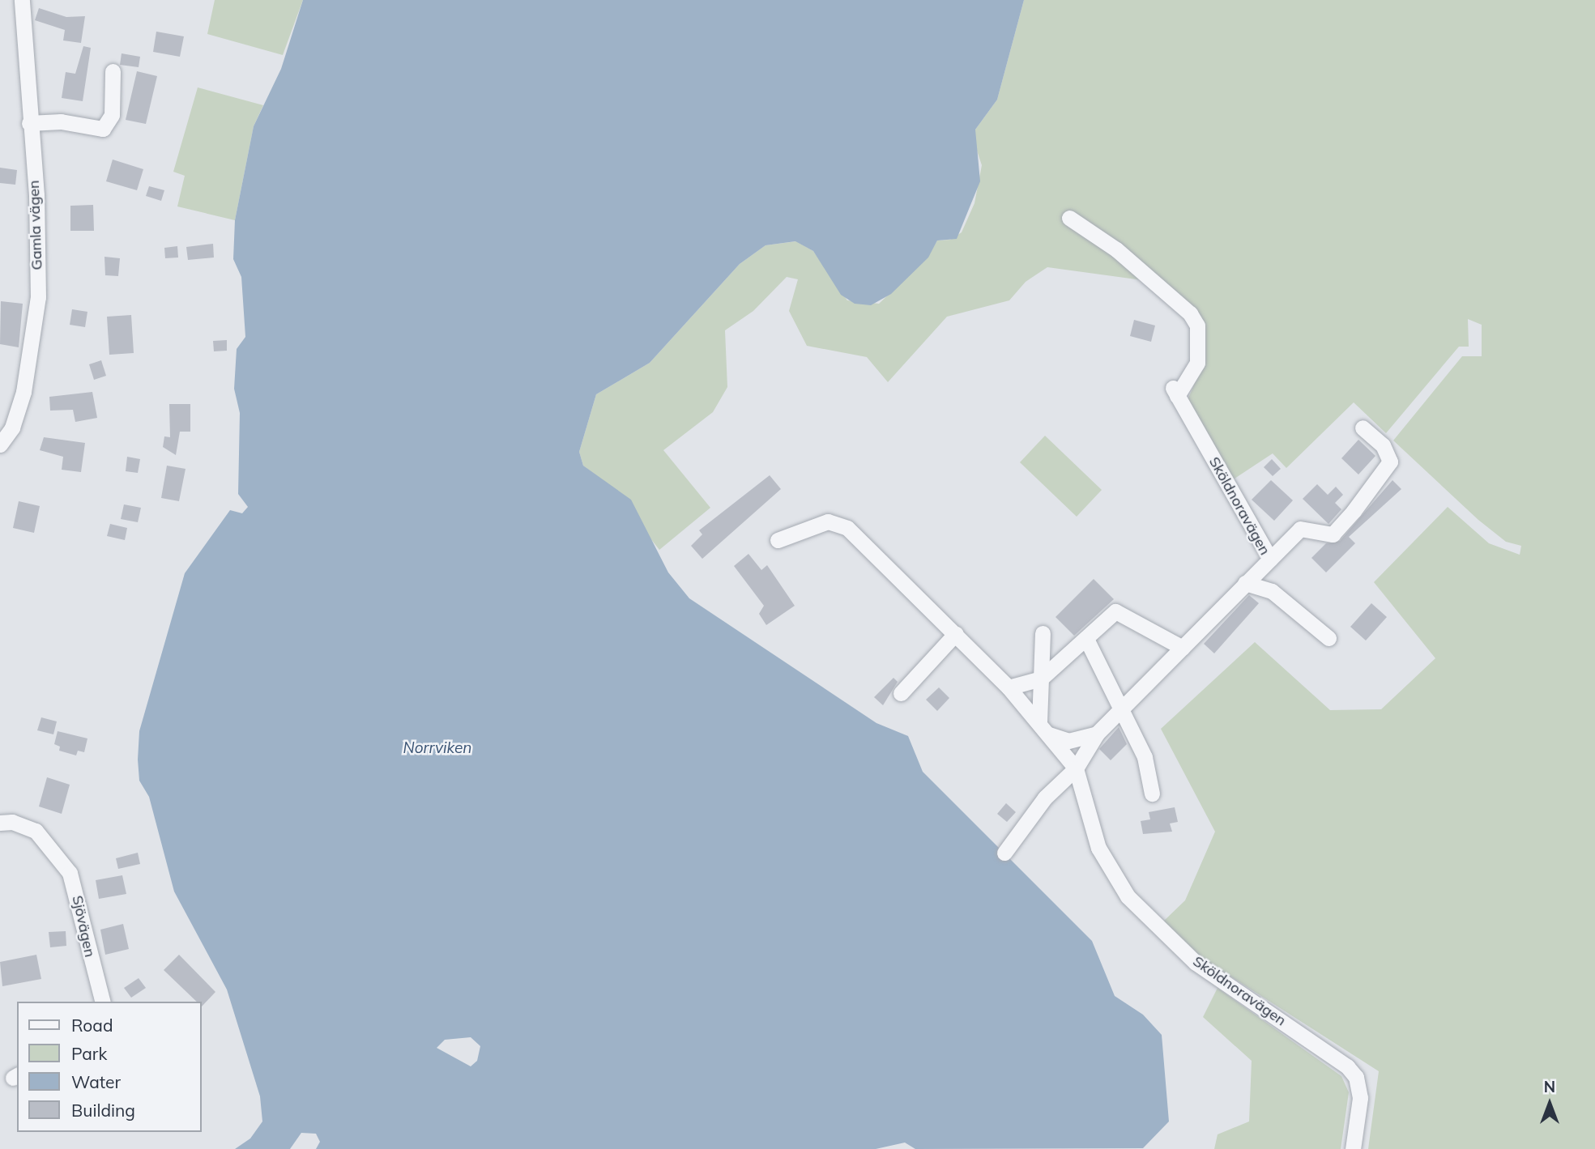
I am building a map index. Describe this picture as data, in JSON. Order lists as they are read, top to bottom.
{
  "streets": {
    "street": ["Gamla vägen", "Sköldnoravägen", "Sjövägen"]
  },
  "water": ["Norrviken"],
  "legend": [
    "Road",
    "Park",
    "Water",
    "Building"
  ],
  "north": "top"
}
